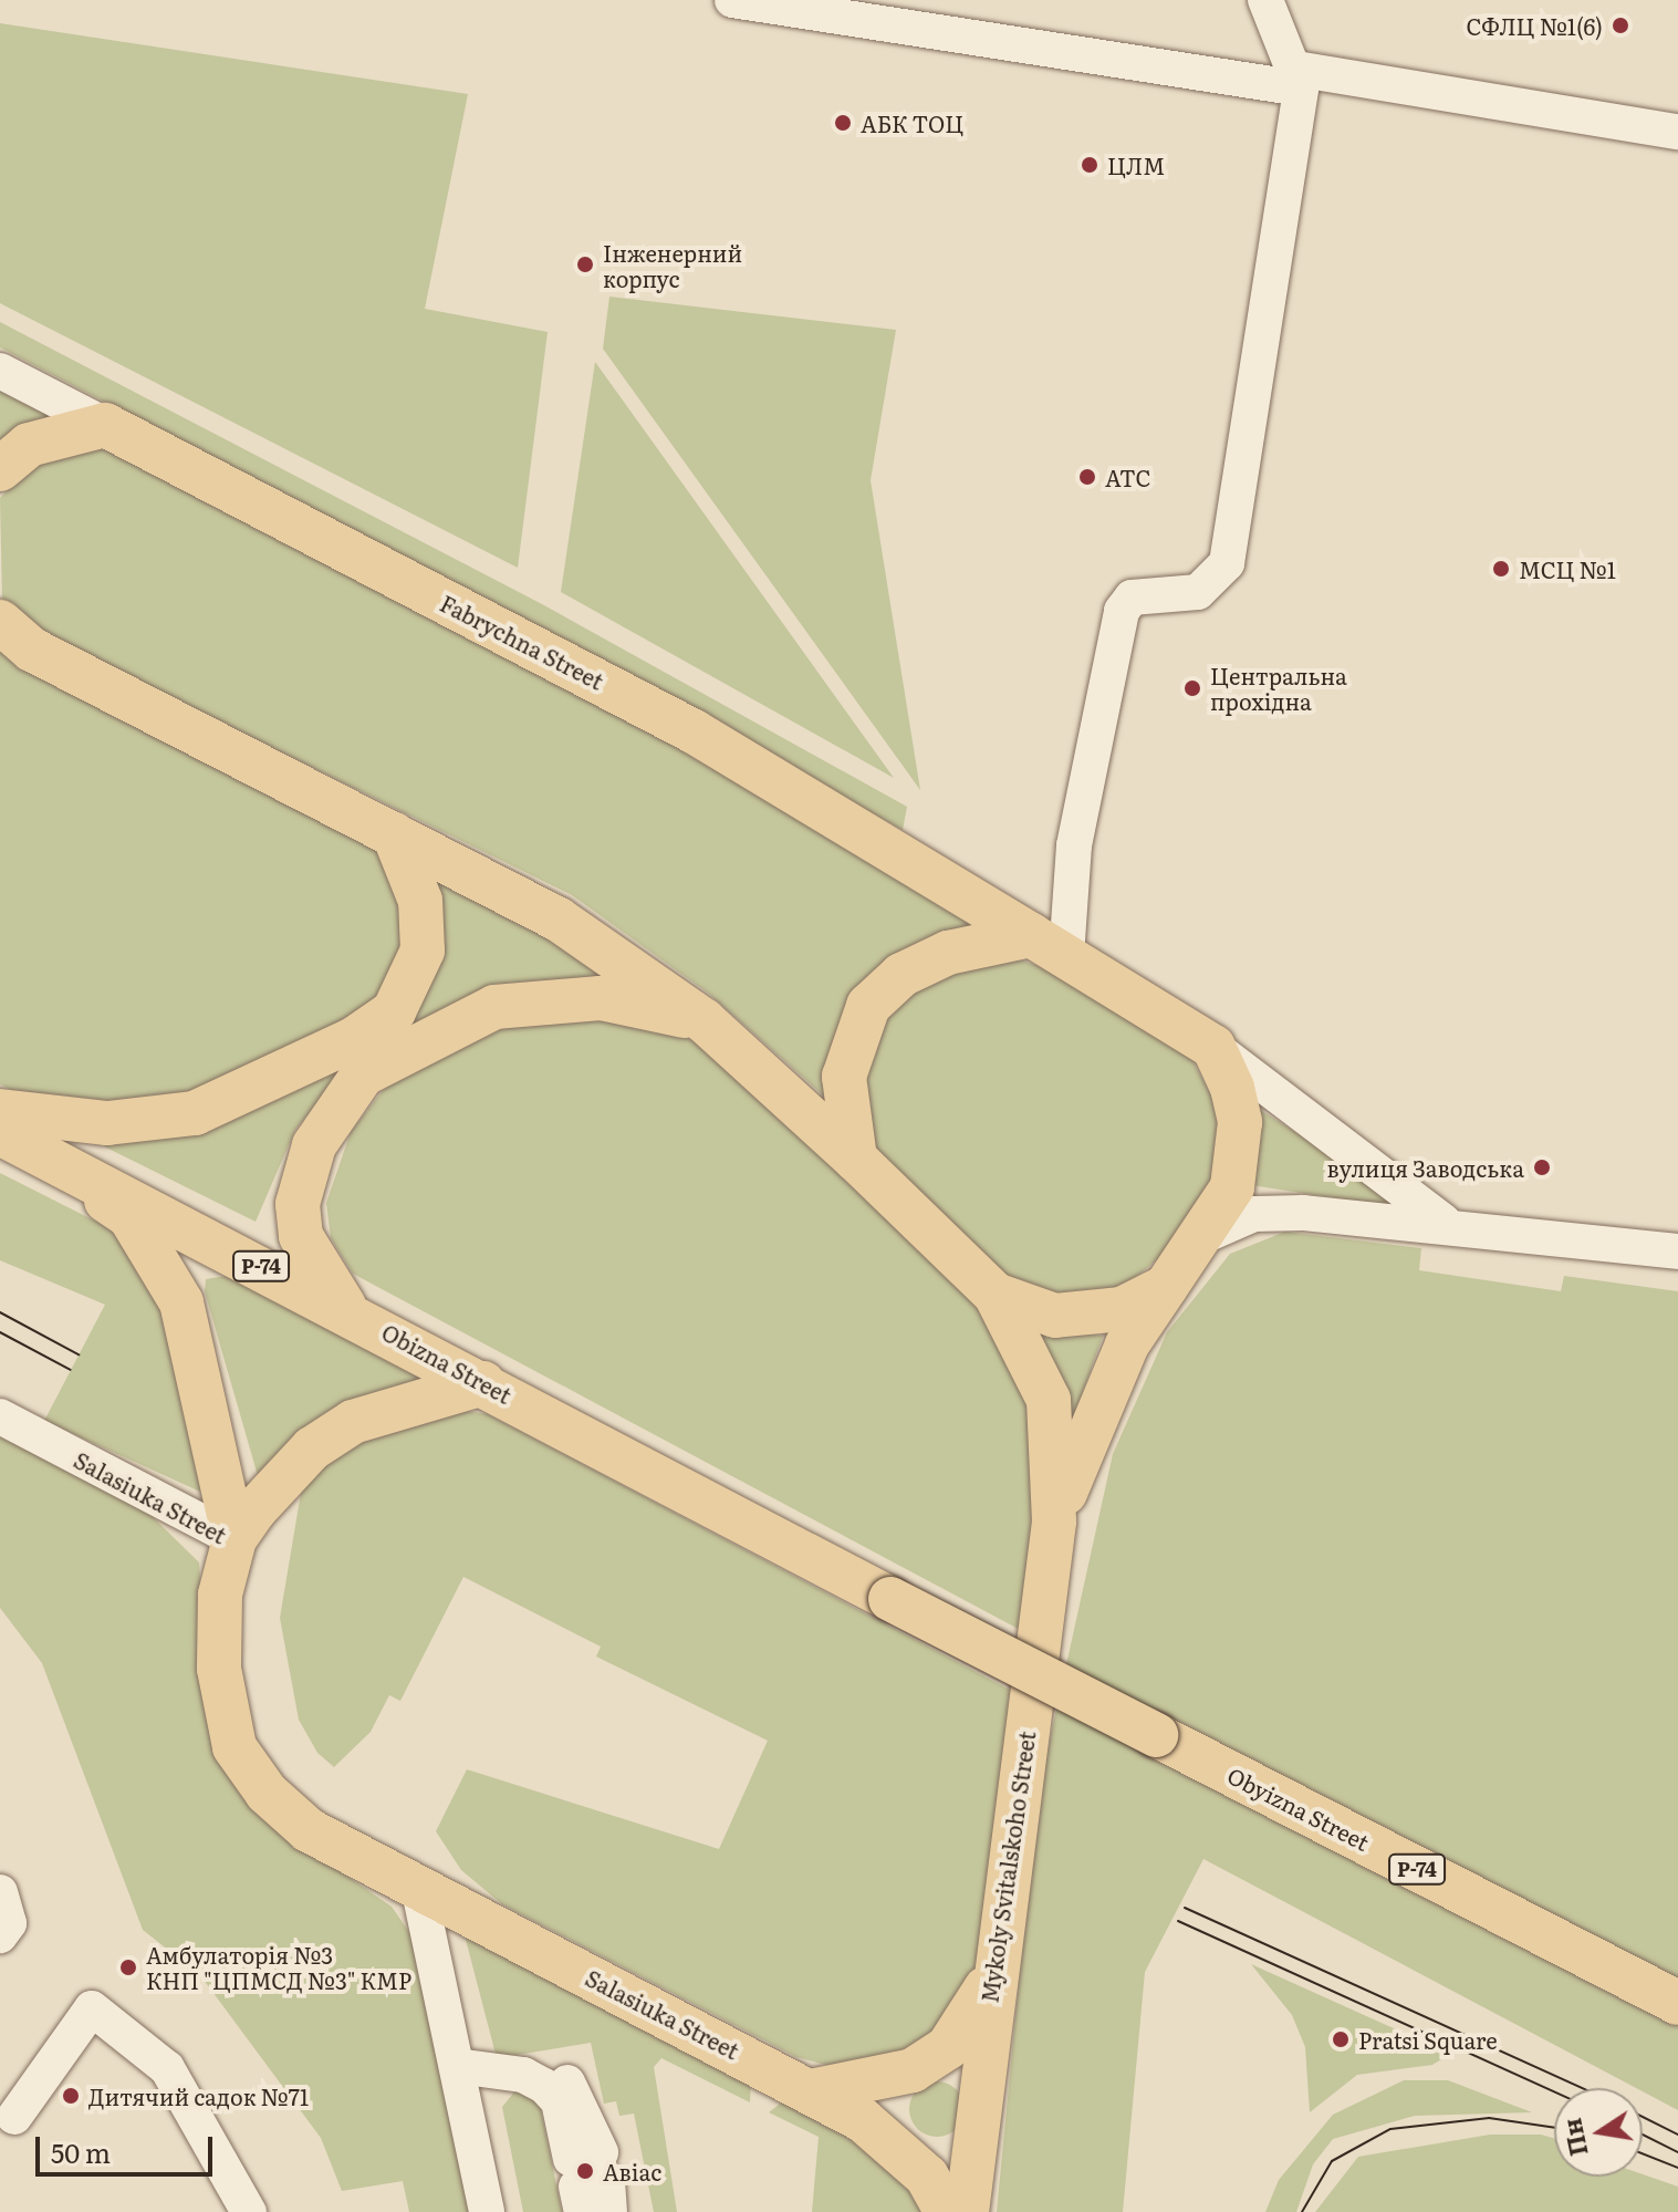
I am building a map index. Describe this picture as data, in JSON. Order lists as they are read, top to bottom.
{
  "streets": {
    "main road": [
      "Fabrychna Street",
      "Р-74",
      "Obizna Street",
      "Salasiuka Street",
      "Obyizna Street",
      "Mykoly Svitalskoho Street"
    ]
  },
  "crossings": [
    ["Obizna Street", "Obyizna Street"]
  ],
  "places": [
    "СФЛЦ №1(6)",
    "АБК ТОЦ",
    "ЦЛМ",
    "Інженерний корпус",
    "АТС",
    "МСЦ №1",
    "Центральна прохідна",
    "вулиця Заводська",
    "Амбулаторія №3 КНП \"ЦПМСД №3\" КМР",
    "Pratsi Square",
    "Дитячий садок №71",
    "Авіас"
  ],
  "scale_bar": "50 m",
  "north": "left"
}
